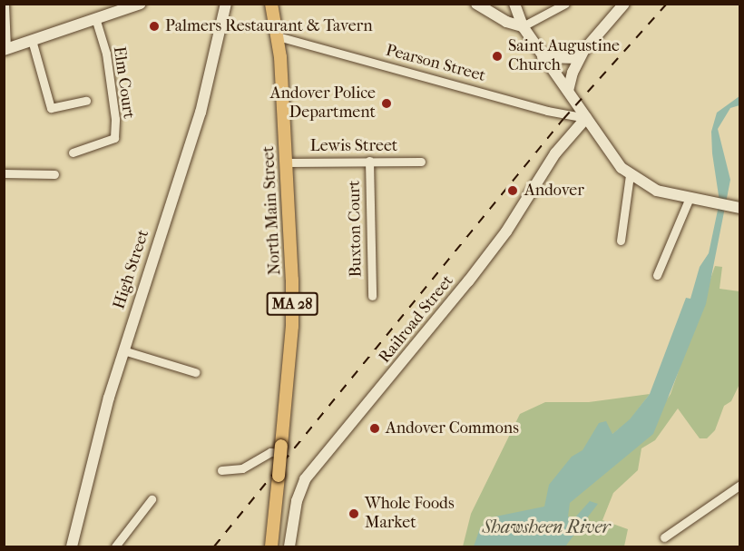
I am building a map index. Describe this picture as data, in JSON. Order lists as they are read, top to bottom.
{
  "streets": {
    "main road": [
      "North Main Street",
      "High Street",
      "MA 28",
      "Railroad Street"
    ],
    "street": [
      "Pearson Street",
      "Elm Court",
      "Lewis Street",
      "Buxton Court"
    ]
  },
  "crossings": [
    ["Pearson Street", "North Main Street"],
    ["Pearson Street", "Railroad Street"],
    ["Lewis Street", "North Main Street"],
    ["Lewis Street", "Buxton Court"]
  ],
  "water": ["Shawsheen River"],
  "places": [
    "Palmers Restaurant & Tavern",
    "Saint Augustine Church",
    "Andover Police Department",
    "Andover",
    "Andover Commons",
    "Whole Foods Market"
  ]
}
